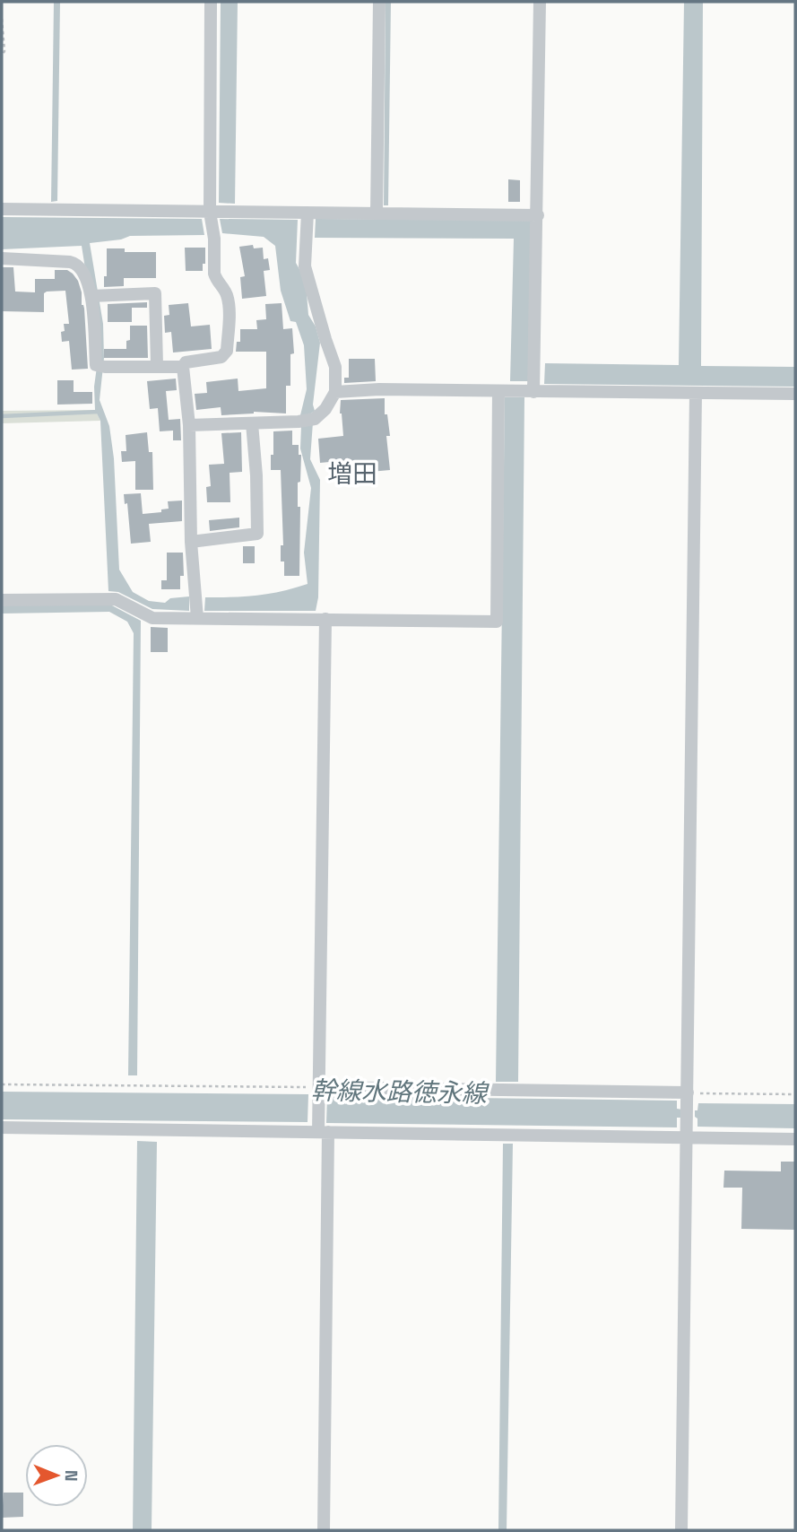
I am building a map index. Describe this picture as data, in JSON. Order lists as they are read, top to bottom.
{
  "districts": ["増田"],
  "water": ["幹線水路徳永線"],
  "north": "right"
}
